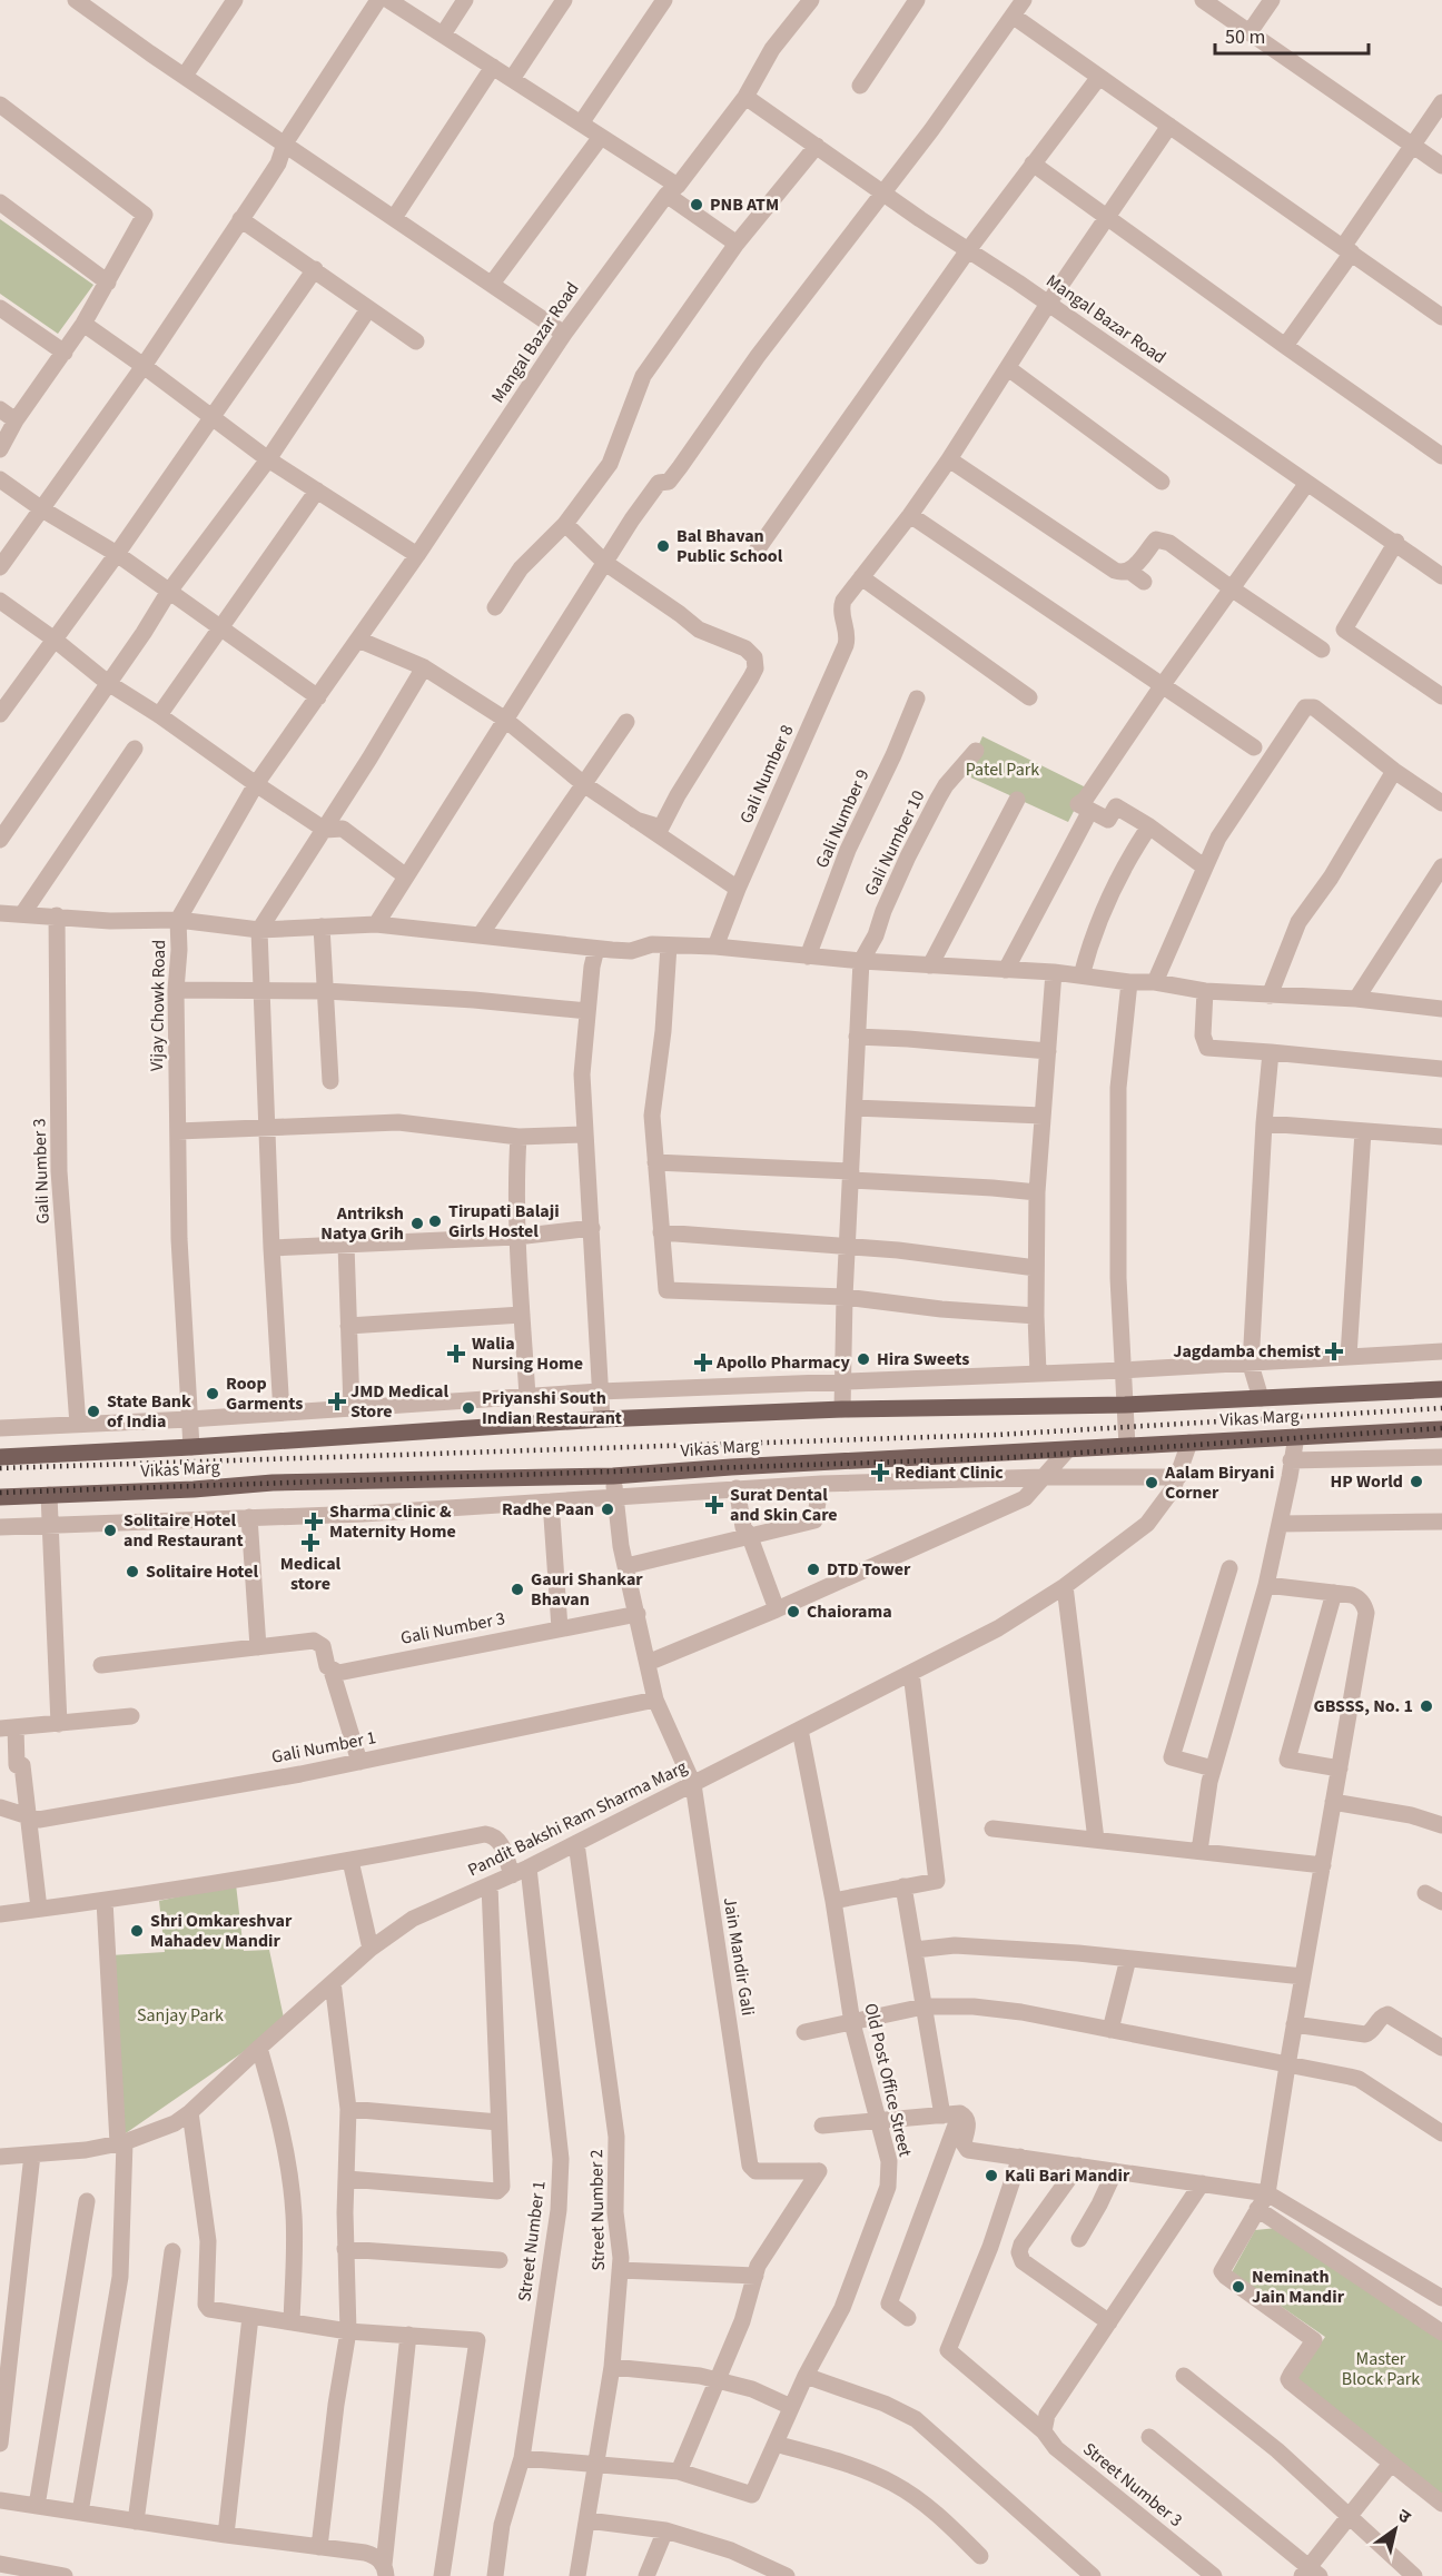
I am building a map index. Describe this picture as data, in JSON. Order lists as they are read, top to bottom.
{
  "streets": {
    "main road": ["Vikas Marg"],
    "street": [
      "Mangal Bazar Road",
      "Gali Number 8",
      "Gali Number 9",
      "Gali Number 10",
      "Vijay Chowk Road",
      "Gali Number 3",
      "Gali Number 1",
      "Pandit Bakshi Ram Sharma Marg",
      "Jain Mandir Gali",
      "Old Post Office Street",
      "Street Number 2",
      "Street Number 1",
      "Street Number 3"
    ]
  },
  "crossings": [
    ["Mangal Bazar Road", "Vijay Chowk Road"],
    ["Vijay Chowk Road", "Vikas Marg"],
    ["Gali Number 3", "Jain Mandir Gali"],
    ["Vikas Marg", "Pandit Bakshi Ram Sharma Marg"],
    ["Vikas Marg", "Jain Mandir Gali"],
    ["Gali Number 1", "Jain Mandir Gali"],
    ["Pandit Bakshi Ram Sharma Marg", "Jain Mandir Gali"],
    ["Pandit Bakshi Ram Sharma Marg", "Old Post Office Street"],
    ["Pandit Bakshi Ram Sharma Marg", "Street Number 2"],
    ["Pandit Bakshi Ram Sharma Marg", "Street Number 1"]
  ],
  "parks": ["Patel Park", "Sanjay Park", "Master Block Park"],
  "places": {
    "other": [
      "PNB ATM",
      "Bal Bhavan Public School",
      "Tirupati Balaji Girls Hostel",
      "Antriksh Natya Grih",
      "Hira Sweets",
      "Roop Garments",
      "Priyanshi South Indian Restaurant",
      "State Bank of India",
      "HP World",
      "Aalam Biryani Corner",
      "Radhe Paan",
      "Solitaire Hotel and Restaurant",
      "DTD Tower",
      "Solitaire Hotel",
      "Gauri Shankar Bhavan",
      "Chaiorama",
      "GBSSS, No. 1",
      "Shri Omkareshvar Mahadev Mandir",
      "Kali Bari Mandir",
      "Neminath Jain Mandir"
    ],
    "health": [
      "Jagdamba chemist",
      "Walia Nursing Home",
      "Apollo Pharmacy",
      "JMD Medical Store",
      "Rediant Clinic",
      "Surat Dental and Skin Care",
      "Sharma clinic & Maternity Home",
      "Medical store"
    ]
  },
  "scale_bar": "50 m",
  "north": "top right"
}
